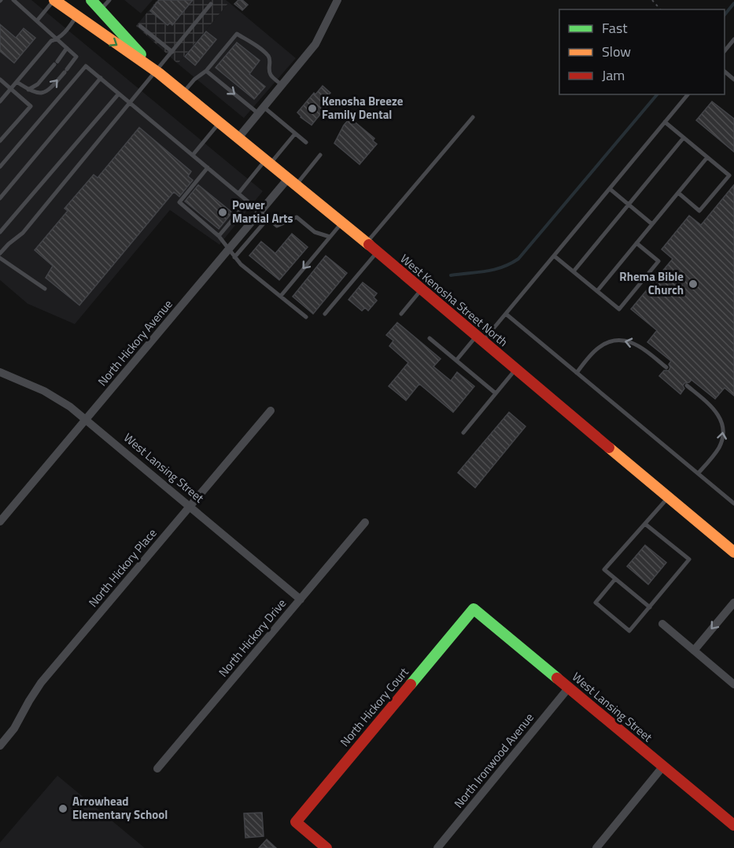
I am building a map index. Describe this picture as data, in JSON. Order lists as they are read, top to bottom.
{
  "streets": {
    "main road": ["West Kenosha Street North", "West Lansing Street", "North Hickory Court"],
    "street": [
      "North Hickory Avenue",
      "North Hickory Place",
      "North Hickory Drive",
      "North Ironwood Avenue"
    ]
  },
  "crossings": [
    ["West Kenosha Street North", "North Hickory Avenue"],
    ["North Hickory Avenue", "West Lansing Street"],
    ["West Lansing Street", "North Hickory Place"],
    ["West Lansing Street", "North Hickory Drive"],
    ["West Lansing Street", "North Hickory Court"],
    ["West Lansing Street", "North Ironwood Avenue"]
  ],
  "places": [
    "Kenosha Breeze Family Dental",
    "Power Martial Arts",
    "Rhema Bible Church",
    "Arrowhead Elementary School"
  ],
  "legend": ["Fast", "Slow", "Jam"]
}
